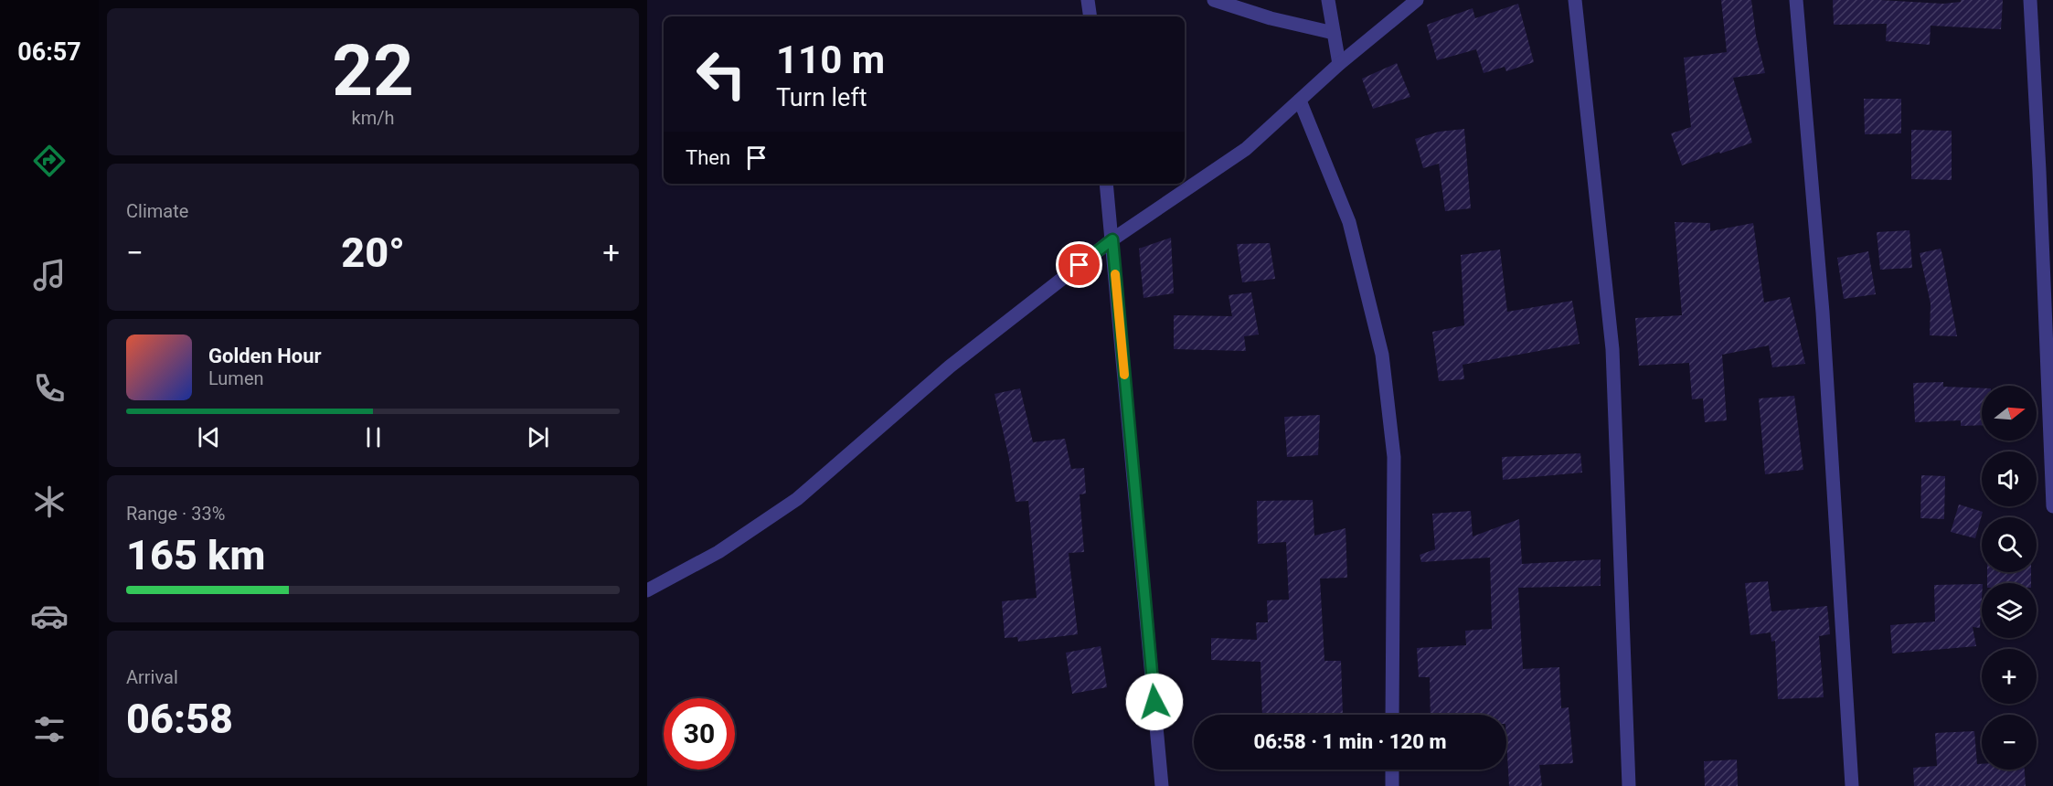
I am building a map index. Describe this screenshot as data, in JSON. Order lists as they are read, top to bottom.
{
  "north": "right",
  "page": {
    "tabs": "06:57",
    "tile": [
      ["22", "km/h"],
      "Climate",
      ["Range · 33%", "165 km"],
      ["Arrival", "06:58"]
    ],
    "turn": ["110 m", "Turn left"],
    "then": "Then",
    "heat": ["−", "20°", "+"],
    "song": ["Golden Hour", "Lumen"],
    "map_buttons": ["+", "−"],
    "limit": "30",
    "trip": "06:58 · 1 min · 120 m"
  }
}
